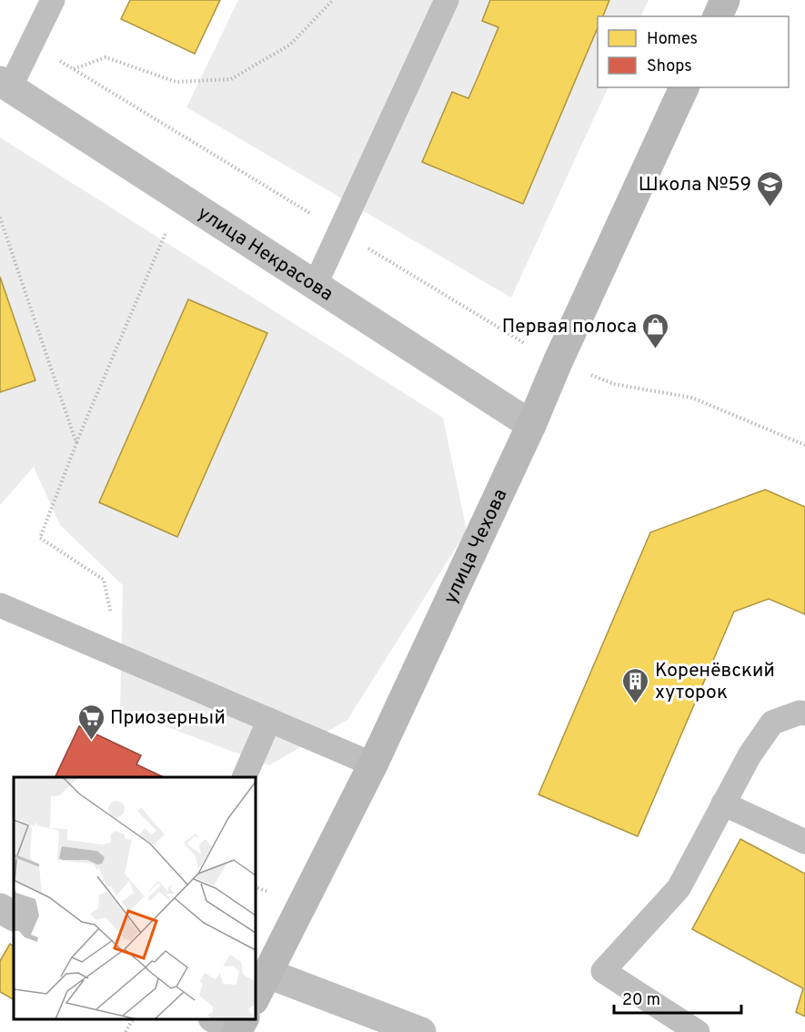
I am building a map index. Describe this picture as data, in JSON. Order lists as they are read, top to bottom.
{
  "streets": {
    "main road": ["улица Чехова"],
    "street": ["улица Некрасова"]
  },
  "crossings": [
    ["улица Некрасова", "улица Чехова"]
  ],
  "places": {
    "school or university": ["Школа №59"],
    "shop": ["Первая полоса"],
    "building": ["Коренёвский хуторок"],
    "supermarket": ["Приозерный"]
  },
  "legend": ["Homes", "Shops"],
  "scale_bar": "20 m"
}
